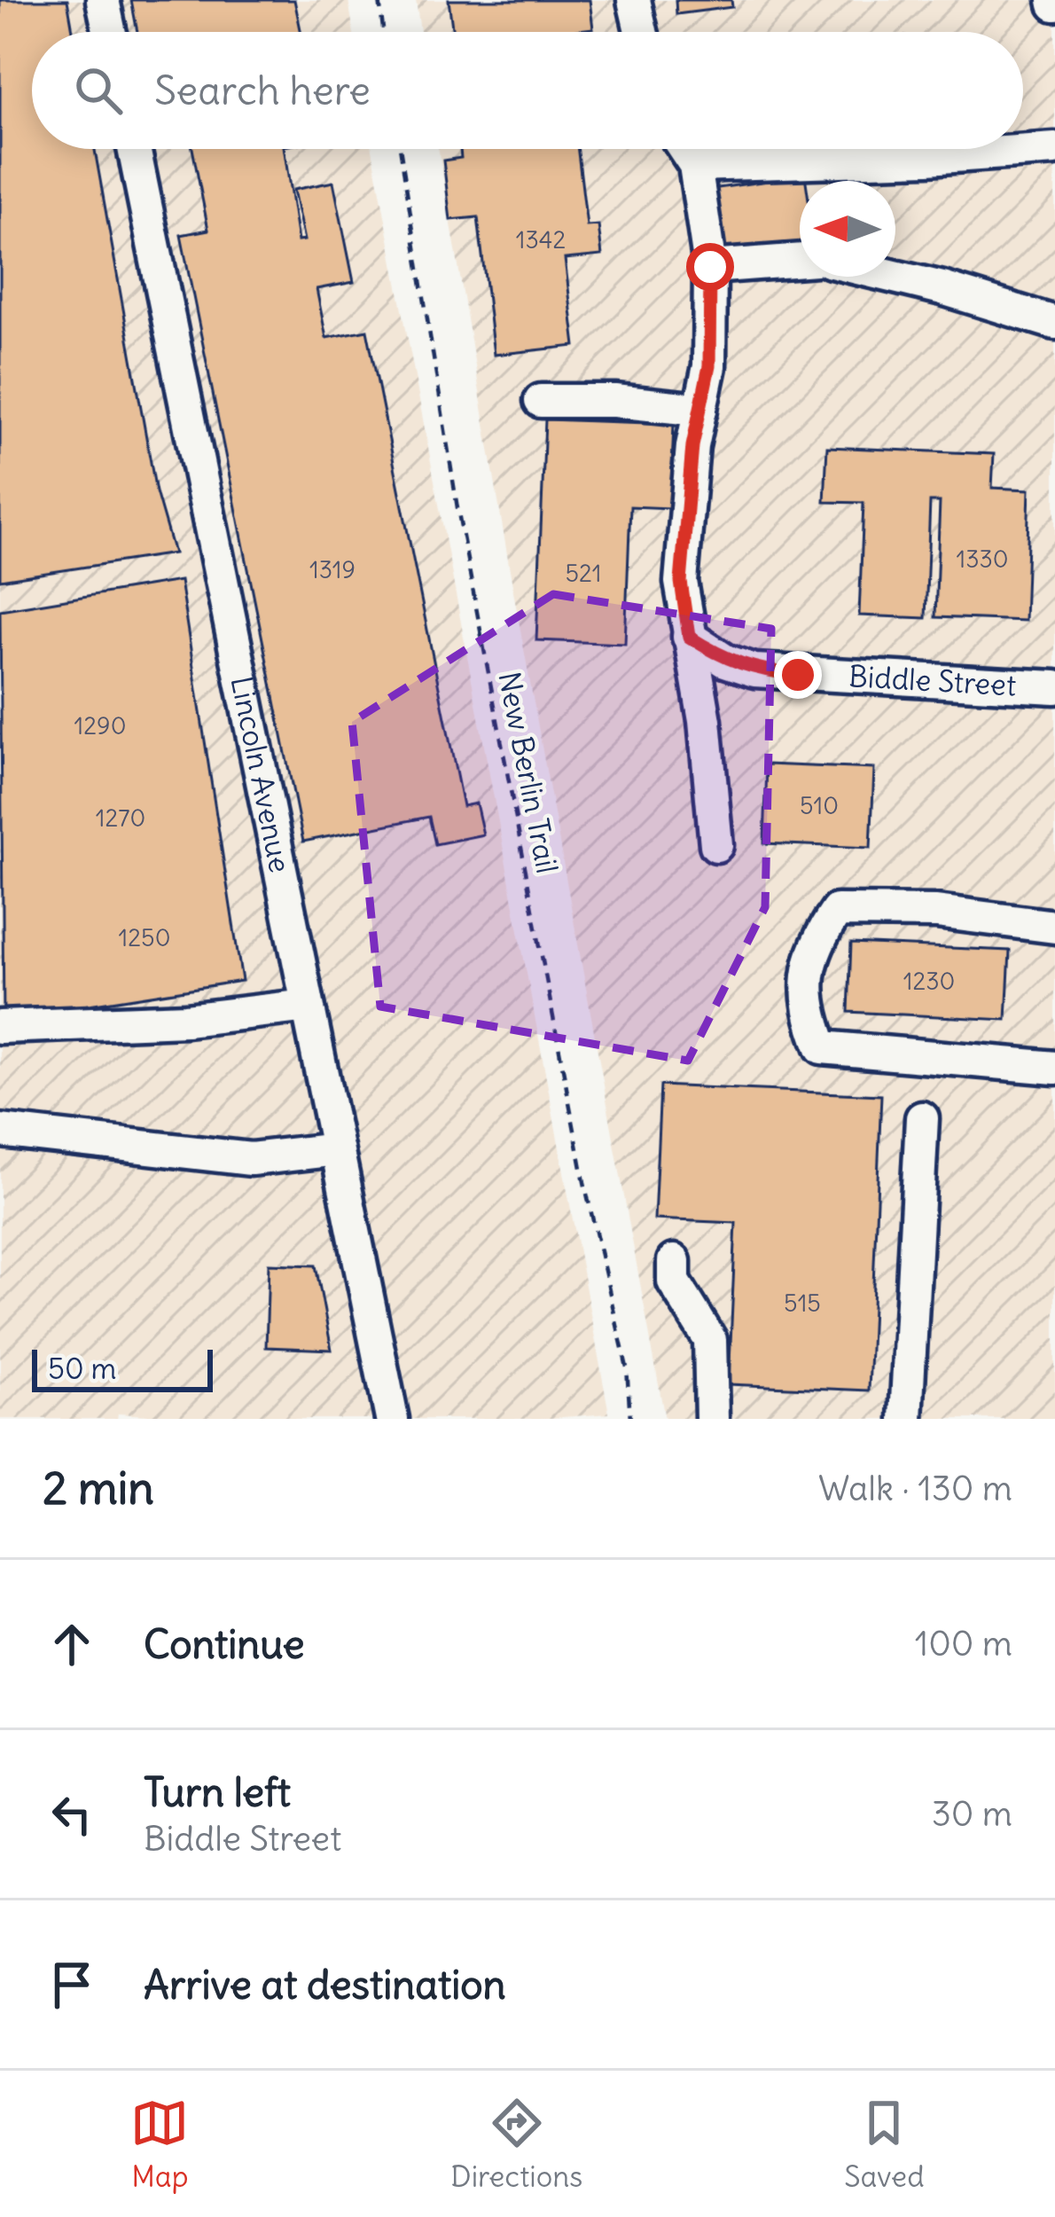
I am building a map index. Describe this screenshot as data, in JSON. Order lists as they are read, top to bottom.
{
  "streets": {
    "street": ["Biddle Street", "Lincoln Avenue"],
    "path": ["New Berlin Trail"]
  },
  "house_numbers": [
    "1342",
    "1330",
    "1319",
    "521",
    "1290",
    "510",
    "1270",
    "1250",
    "1230",
    "515"
  ],
  "scale_bar": "50 m",
  "north": "left",
  "page": {
    "search": "Search here",
    "scale": "50 m",
    "heading": ["2 min", "Walk · 130 m"],
    "list": [
      ["Continue", "100 m"],
      ["Turn left", "Biddle Street", "30 m"],
      "Arrive at destination"
    ],
    "nav": ["Map", "Directions", "Saved"]
  }
}
